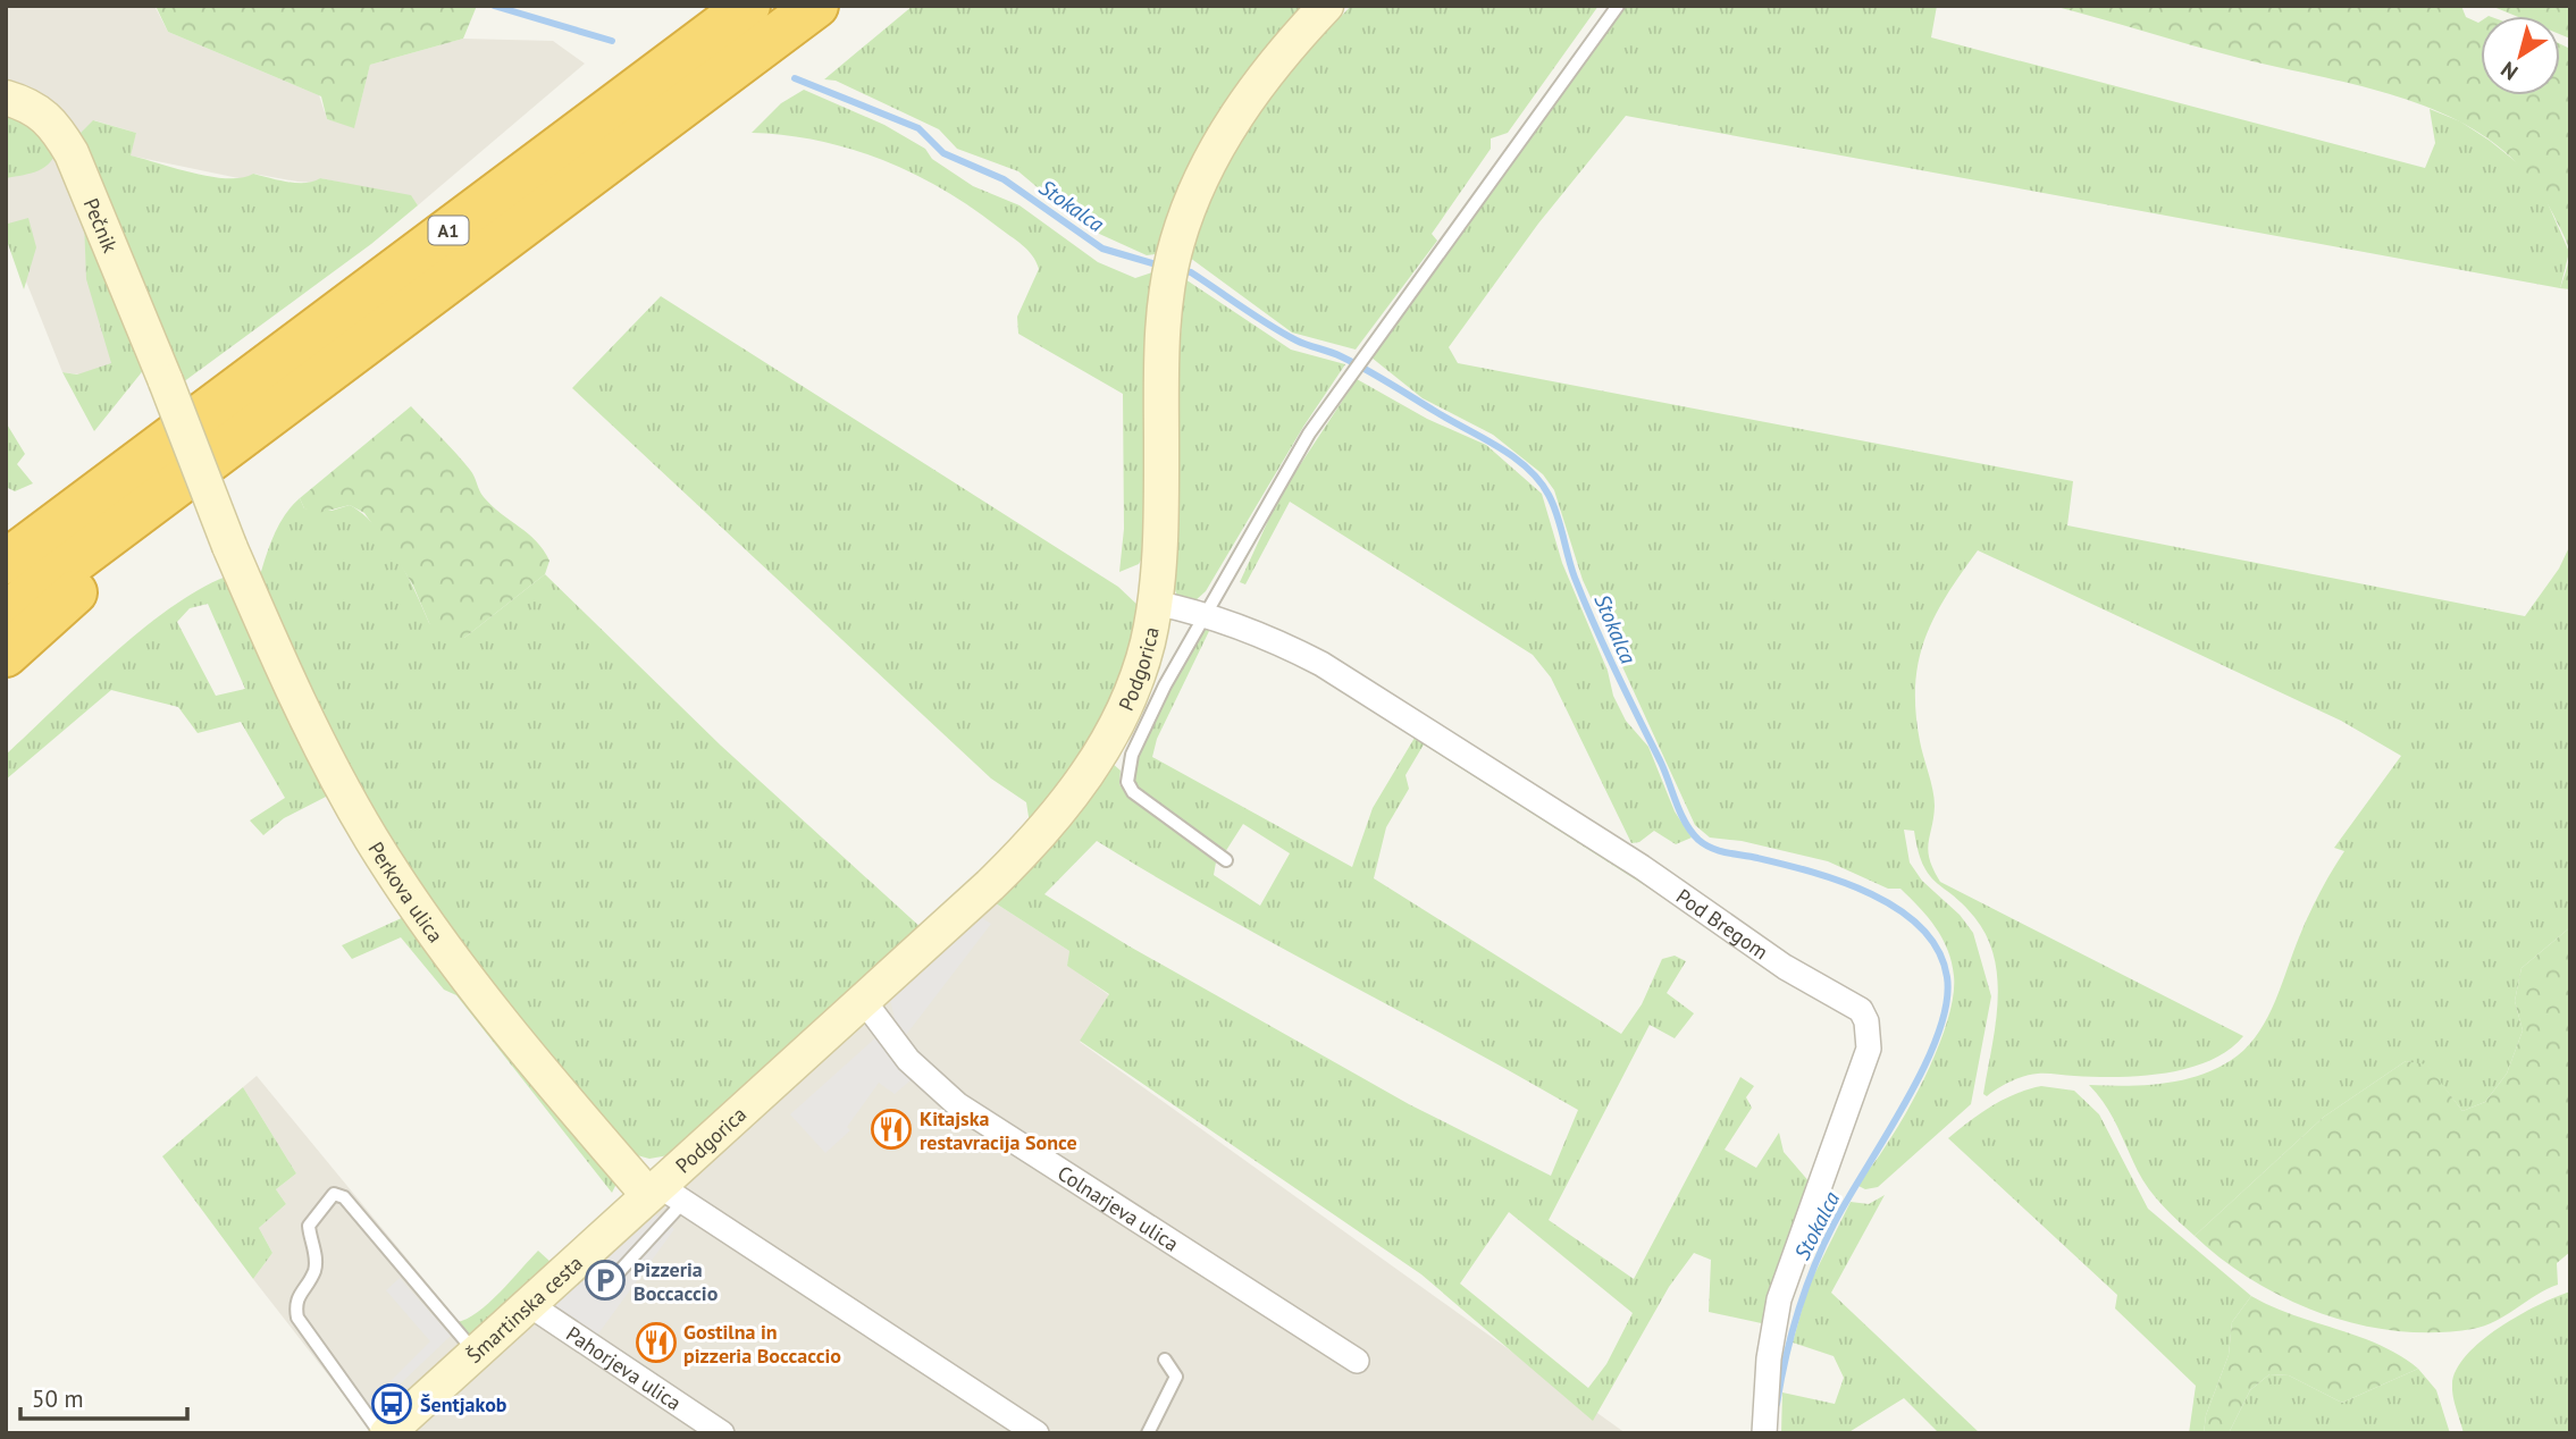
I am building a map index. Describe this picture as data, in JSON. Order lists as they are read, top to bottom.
{
  "streets": {
    "highway": ["A1"],
    "main road": [
      "Pečnik",
      "Podgorica",
      "Perkova ulica",
      "Šmartinska cesta"
    ],
    "street": ["Pod Bregom", "Colnarjeva ulica", "Pahorjeva ulica"]
  },
  "crossings": [
    ["Pečnik", "Perkova ulica"],
    ["Podgorica", "Perkova ulica"],
    ["Podgorica", "Pod Bregom"],
    ["Podgorica", "Colnarjeva ulica"],
    ["Podgorica", "Šmartinska cesta"],
    ["Perkova ulica", "Šmartinska cesta"],
    ["Šmartinska cesta", "Pahorjeva ulica"]
  ],
  "water": ["Stokalca"],
  "places": {
    "restaurant": ["Kitajska restavracija Sonce", "Gostilna in pizzeria Boccaccio"],
    "parking": ["Pizzeria Boccaccio"],
    "bus stop": ["Šentjakob"]
  },
  "scale_bar": "50 m",
  "north": "bottom left"
}
